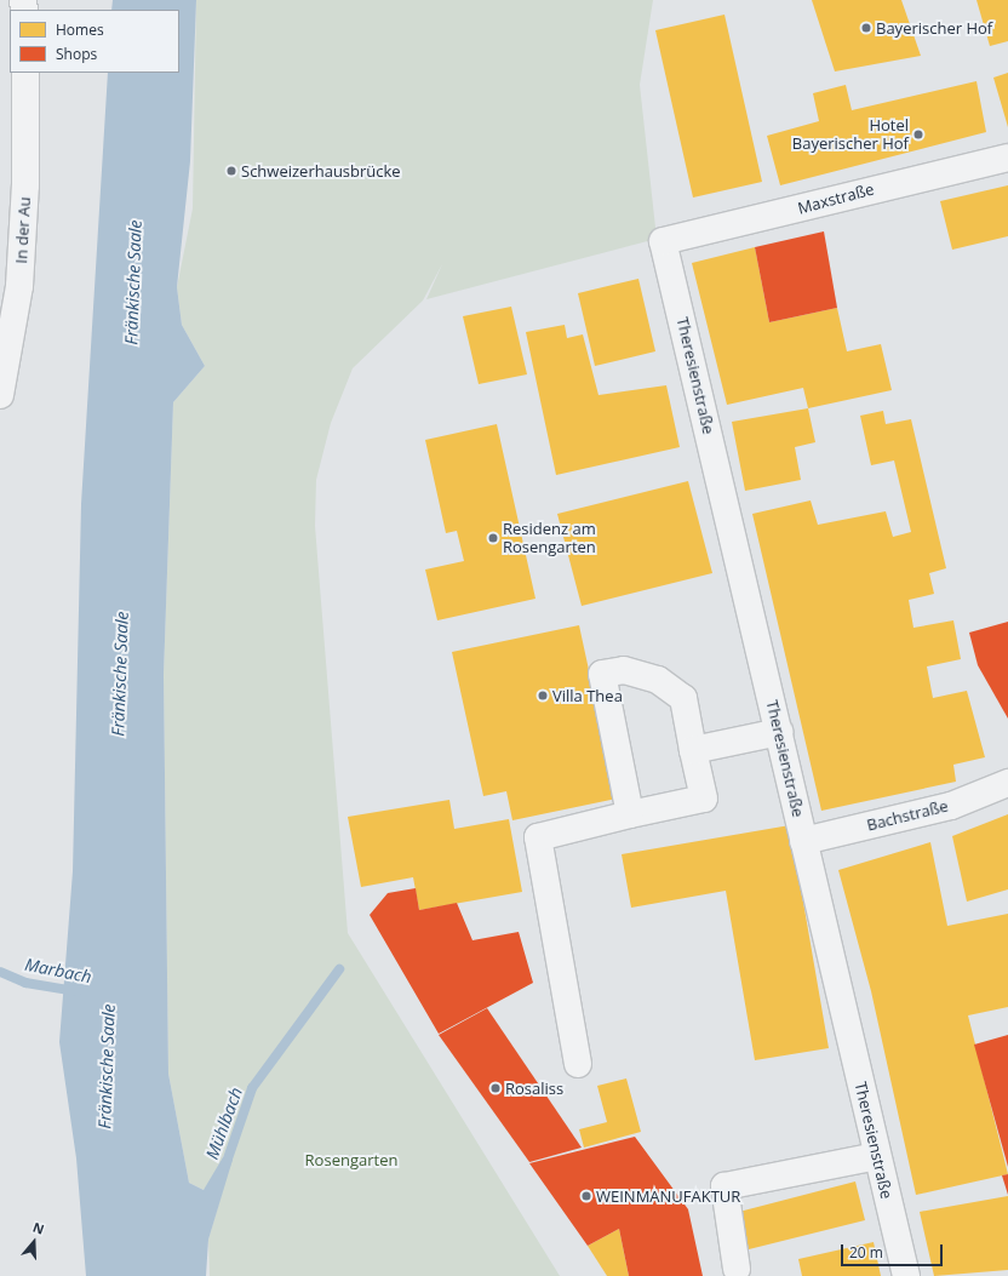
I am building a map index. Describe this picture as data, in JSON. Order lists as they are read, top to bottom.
{
  "streets": {
    "street": [
      "Maxstraße",
      "In der Au",
      "Theresienstraße",
      "Bachstraße"
    ]
  },
  "crossings": [
    ["Maxstraße", "Theresienstraße"],
    ["Theresienstraße", "Bachstraße"]
  ],
  "water": ["Fränkische Saale", "Marbach", "Mühlbach"],
  "parks": ["Rosengarten"],
  "places": [
    "Bayerischer Hof",
    "Hotel Bayerischer Hof",
    "Schweizerhausbrücke",
    "Residenz am Rosengarten",
    "Villa Thea",
    "Rosaliss",
    "WEINMANUFAKTUR"
  ],
  "legend": ["Homes", "Shops"],
  "scale_bar": "20 m",
  "north": "top"
}
